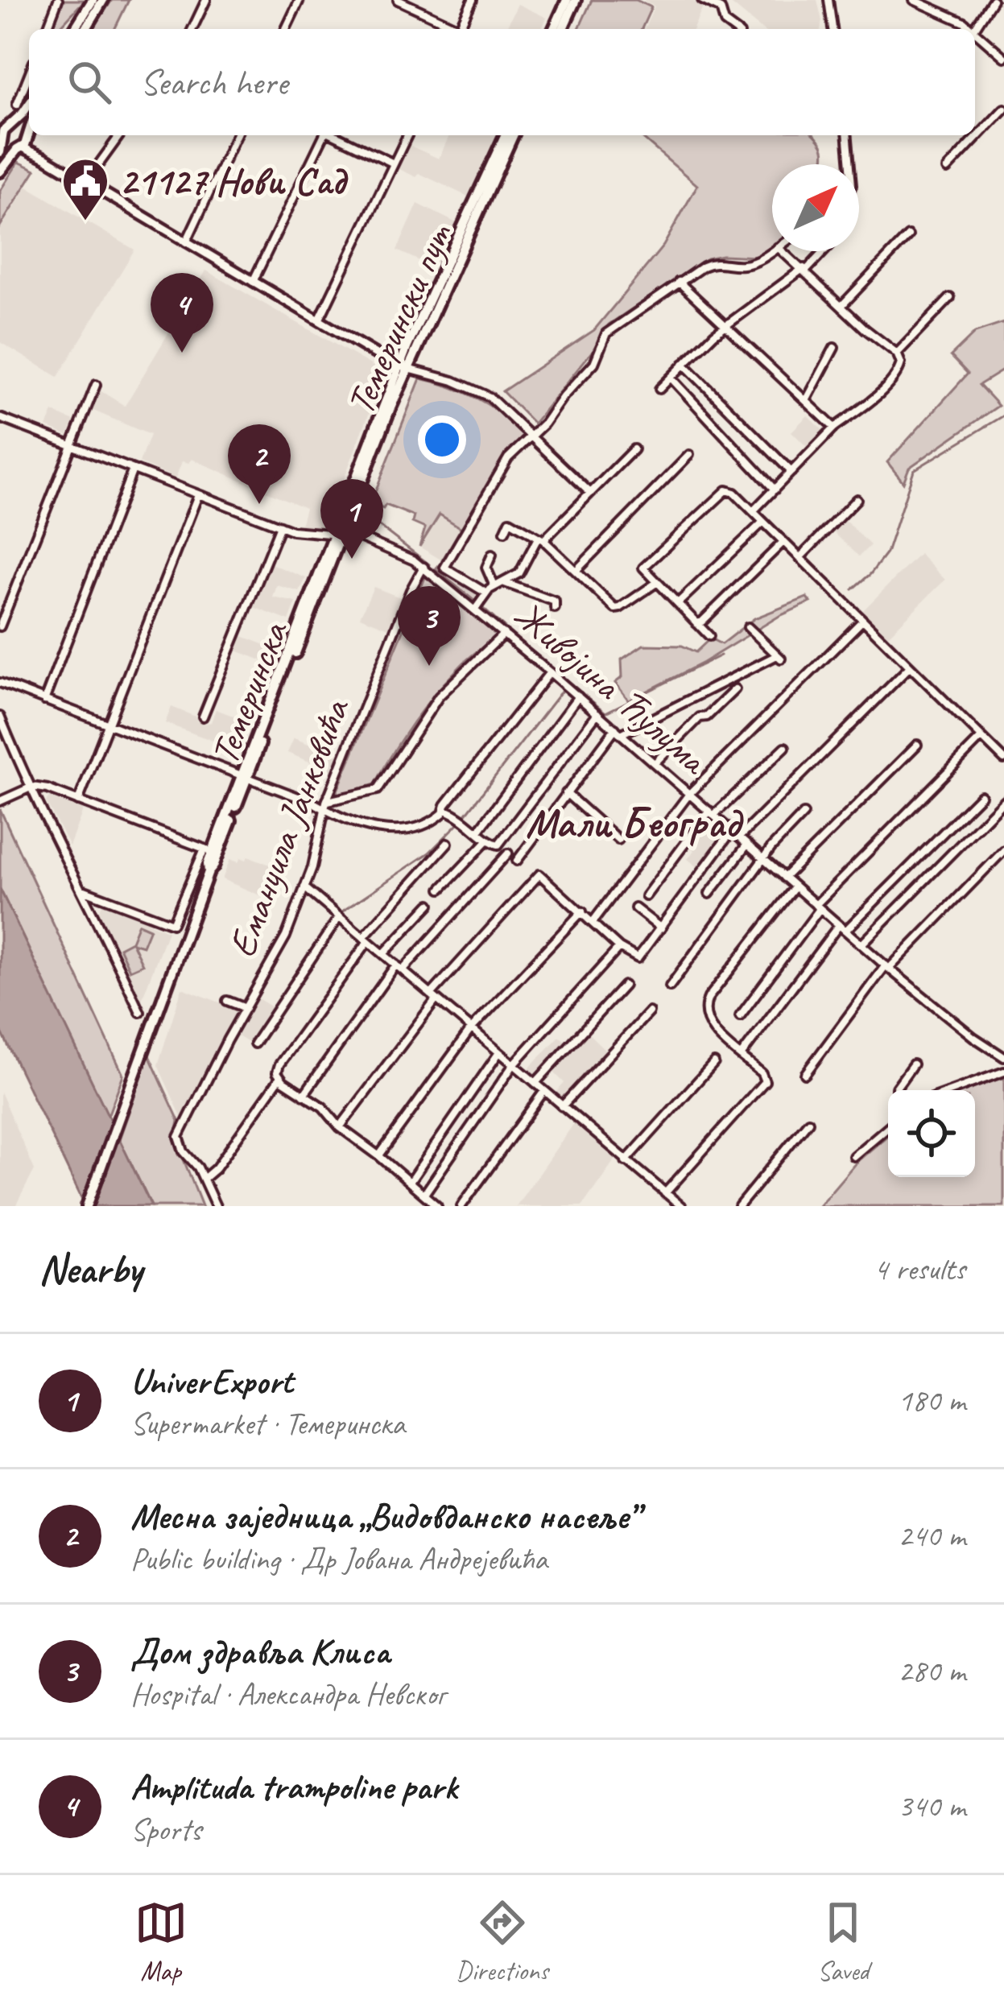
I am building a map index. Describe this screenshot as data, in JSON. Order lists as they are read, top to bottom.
{
  "streets": {
    "main road": ["Темерински пут", "Темеринска"],
    "street": ["Живојина Ћулума", "Емануила Јанковића"]
  },
  "crossings": [
    ["Темерински пут", "Живојина Ћулума"],
    ["Темерински пут", "Темеринска"],
    ["Живојина Ћулума", "Темеринска"],
    ["Живојина Ћулума", "Емануила Јанковића"]
  ],
  "districts": ["Мали Београд"],
  "places": {
    "public building": ["21127 Нови Сад"]
  },
  "north": "top right",
  "page": {
    "search": "Search here",
    "pins": [
      "4",
      "2",
      "1",
      "3"
    ],
    "heading": ["Nearby", "4 results"],
    "list": [
      {
        "mark": "1",
        "name": "UniverExport",
        "note": "Supermarket · Темеринска",
        "value": "180 m"
      },
      {
        "mark": "2",
        "name": "Месна заједница „Видовданско насеље”",
        "note": "Public building · Др Јована Андрејевића",
        "value": "240 m"
      },
      {
        "mark": "3",
        "name": "Дом здравља Клиса",
        "note": "Hospital · Александра Невског",
        "value": "280 m"
      },
      {
        "mark": "4",
        "name": "Amplituda trampoline park",
        "note": "Sports",
        "value": "340 m"
      }
    ],
    "nav": ["Map", "Directions", "Saved"]
  }
}
